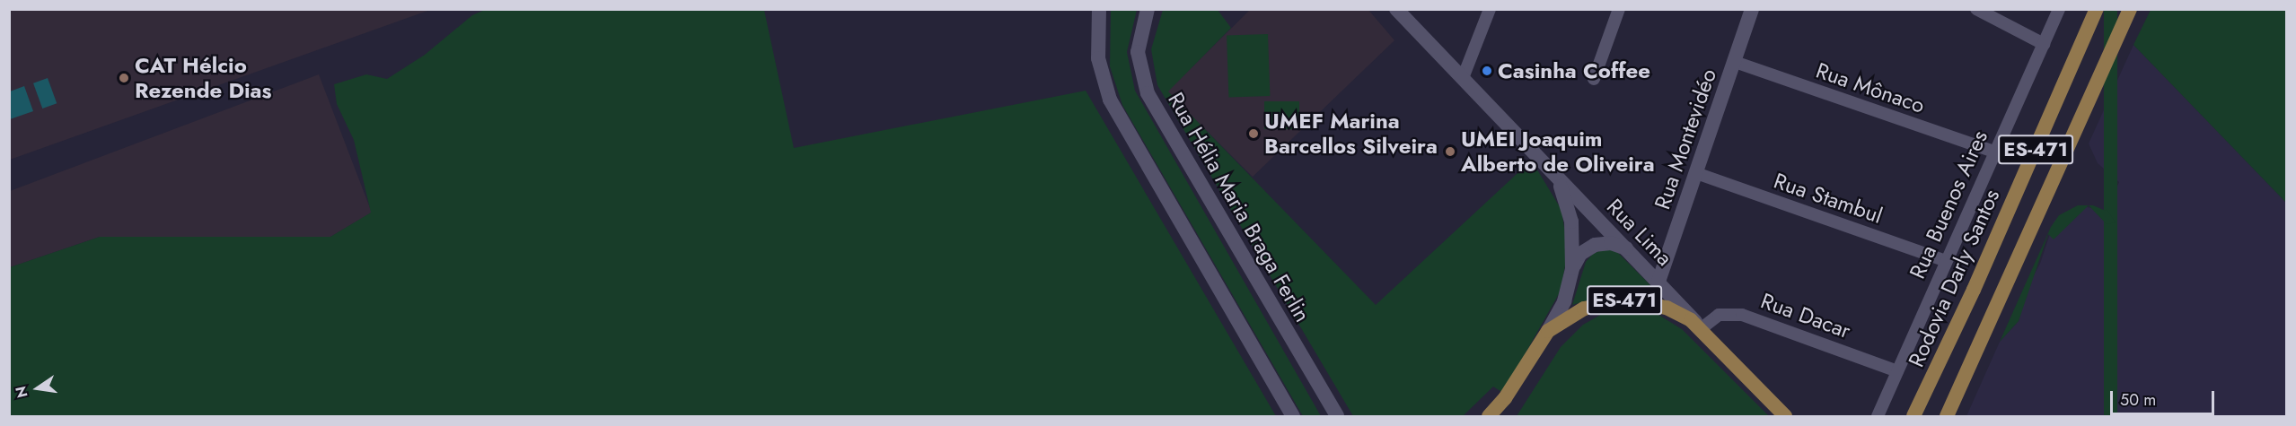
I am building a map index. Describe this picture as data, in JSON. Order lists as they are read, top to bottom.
{
  "streets": {
    "main road": ["ES-471", "Rua Lima", "Rodovia Darly Santos"],
    "street": [
      "Rua Mônaco",
      "Rua Montevidéo",
      "Rua Stambul",
      "Rua Buenos Aires",
      "Rua Hélia Maria Braga Ferlin",
      "Rua Dacar"
    ]
  },
  "crossings": [
    ["Rua Mônaco", "Rua Montevidéo"],
    ["Rua Mônaco", "Rua Buenos Aires"],
    ["Rua Montevidéo", "Rua Stambul"],
    ["Rua Montevidéo", "Rua Lima"],
    ["ES-471", "Rua Lima"],
    ["ES-471", "Rua Dacar"],
    ["Rua Stambul", "Rua Buenos Aires"],
    ["Rua Buenos Aires", "Rua Dacar"],
    ["Rua Lima", "Rua Dacar"]
  ],
  "places": [
    "Casinha Coffee",
    "CAT Hélcio Rezende Dias",
    "UMEF Marina Barcellos Silveira",
    "UMEI Joaquim Alberto de Oliveira"
  ],
  "scale_bar": "50 m",
  "north": "left"
}
